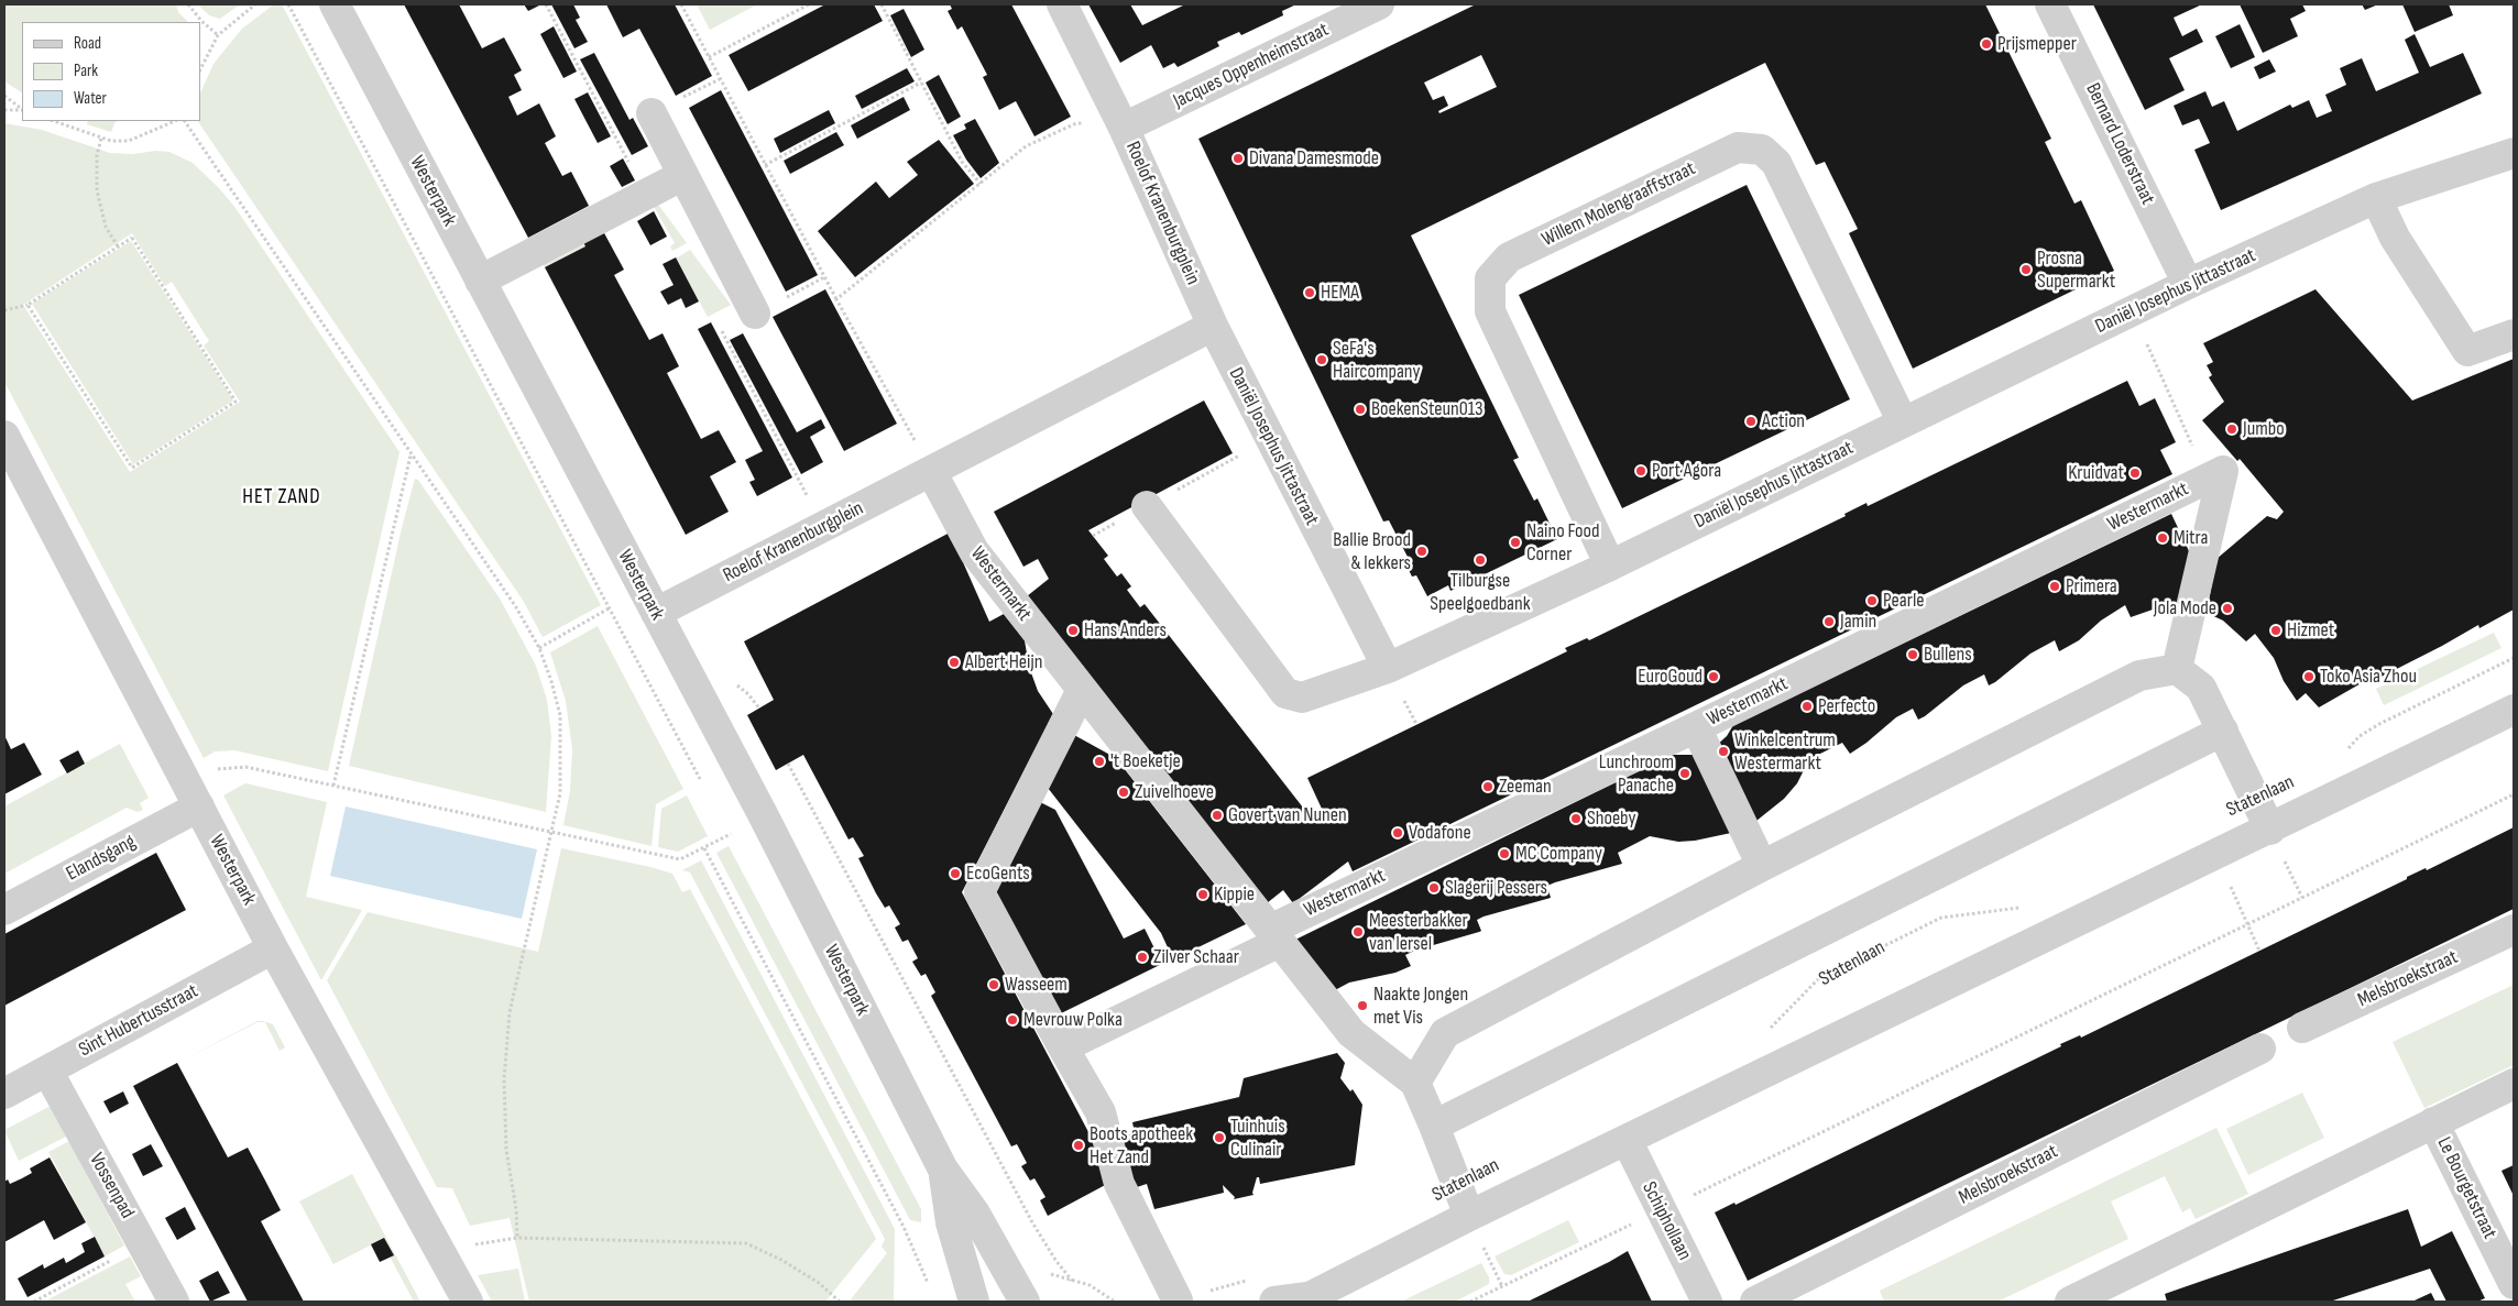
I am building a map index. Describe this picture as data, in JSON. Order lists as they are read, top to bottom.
{
  "streets": {
    "street": [
      "Jacques Oppenheimstraat",
      "Bernard Loderstraat",
      "Westerpark",
      "Willem Molengraaffstraat",
      "Roelof Kranenburgplein",
      "Daniël Josephus Jittastraat",
      "Westermarkt",
      "Statenlaan",
      "Elandsgang",
      "Melsbroekstraat",
      "Sint Hubertusstraat",
      "Vossenpad",
      "Le Bourgetstraat",
      "Schiphollaan"
    ]
  },
  "crossings": [
    ["Jacques Oppenheimstraat", "Roelof Kranenburgplein"],
    ["Bernard Loderstraat", "Daniël Josephus Jittastraat"],
    ["Westerpark", "Roelof Kranenburgplein"],
    ["Westerpark", "Elandsgang"],
    ["Westerpark", "Sint Hubertusstraat"],
    ["Willem Molengraaffstraat", "Daniël Josephus Jittastraat"],
    ["Roelof Kranenburgplein", "Daniël Josephus Jittastraat"],
    ["Roelof Kranenburgplein", "Westermarkt"],
    ["Westermarkt", "Statenlaan"],
    ["Statenlaan", "Schiphollaan"],
    ["Sint Hubertusstraat", "Vossenpad"]
  ],
  "districts": ["HET ZAND"],
  "places": [
    "Prijsmepper",
    "Divana Damesmode",
    "Prosna Supermarkt",
    "HEMA",
    "SeFa's Haircompany",
    "BoekenSteun013",
    "Action",
    "Jumbo",
    "Port Agora",
    "Kruidvat",
    "Mitra",
    "Naino Food Corner",
    "Ballie Brood & lekkers",
    "Tilburgse Speelgoedbank",
    "Primera",
    "Pearle",
    "Jola Mode",
    "Jamin",
    "Hans Anders",
    "Hizmet",
    "Bullens",
    "Albert Heijn",
    "EuroGoud",
    "Toko Asia Zhou",
    "Perfecto",
    "Winkelcentrum Westermarkt",
    "'t Boeketje",
    "Lunchroom Panache",
    "Zeeman",
    "Zuivelhoeve",
    "Govert van Nunen",
    "Shoeby",
    "Vodafone",
    "MC Company",
    "EcoGents",
    "Slagerij Pessers",
    "Kippie",
    "Meesterbakker van Iersel",
    "Zilver Schaar",
    "Wasseem",
    "Naakte Jongen met Vis",
    "Mevrouw Polka",
    "Tuinhuis Culinair",
    "Boots apotheek Het Zand"
  ],
  "legend": ["Road", "Park", "Water"]
}
